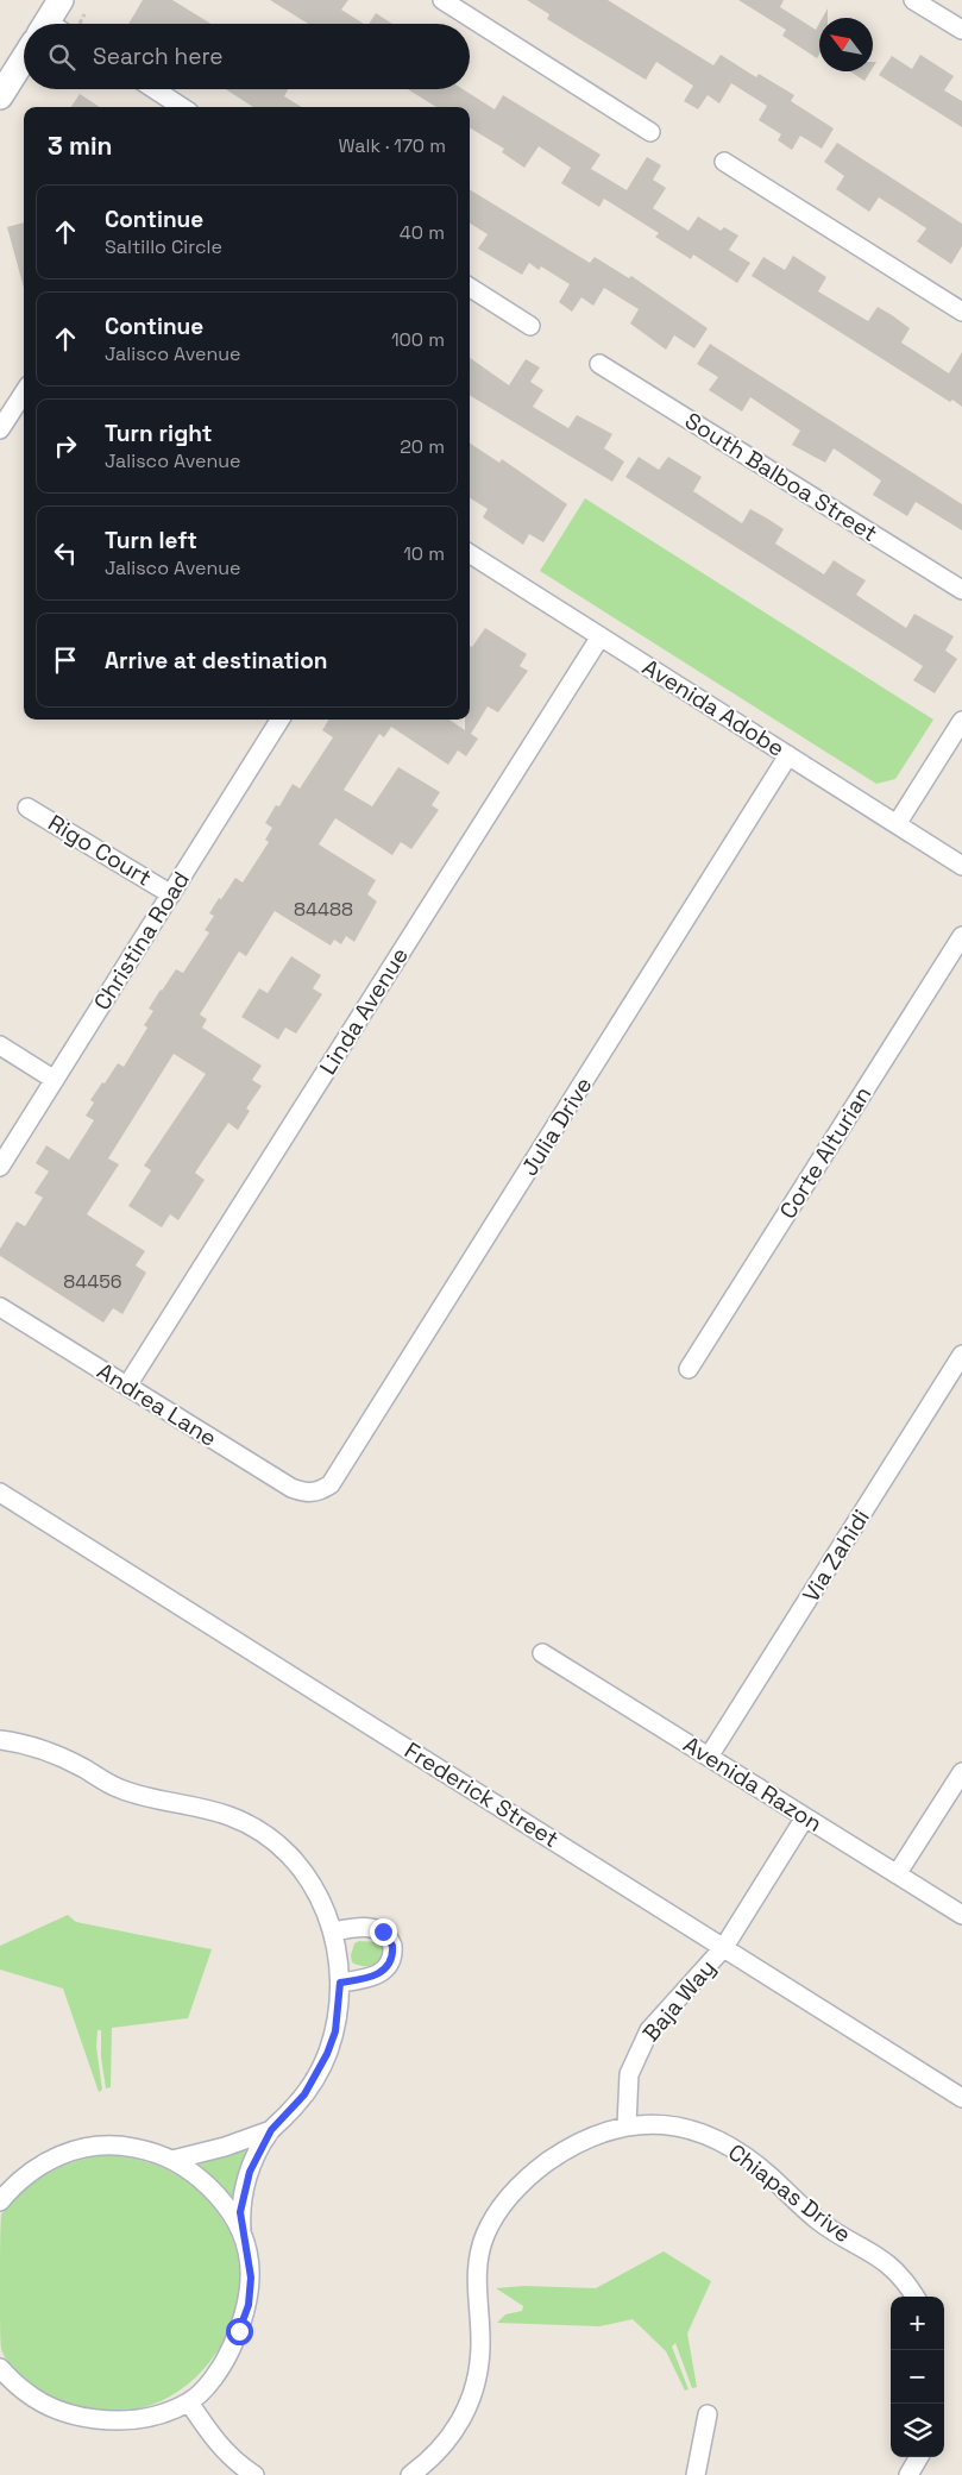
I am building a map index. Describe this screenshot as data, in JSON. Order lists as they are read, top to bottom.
{
  "streets": {
    "street": [
      "South Balboa Street",
      "Avenida Adobe",
      "Rigo Court",
      "Christina Road",
      "Linda Avenue",
      "Julia Drive",
      "Corte Alturian",
      "Andrea Lane",
      "Via Zahidi",
      "Avenida Razon",
      "Frederick Street",
      "Baja Way",
      "Chiapas Drive"
    ]
  },
  "crossings": [
    ["Avenida Adobe", "Linda Avenue"],
    ["Avenida Adobe", "Julia Drive"],
    ["Rigo Court", "Christina Road"],
    ["Linda Avenue", "Andrea Lane"],
    ["Julia Drive", "Andrea Lane"],
    ["Via Zahidi", "Avenida Razon"],
    ["Avenida Razon", "Baja Way"],
    ["Frederick Street", "Baja Way"],
    ["Baja Way", "Chiapas Drive"]
  ],
  "house_numbers": ["84488", "84456"],
  "north": "top left",
  "page": {
    "search": "Search here",
    "heading": ["3 min", "Walk · 170 m"],
    "list": [
      ["Continue", "Saltillo Circle", "40 m"],
      ["Continue", "Jalisco Avenue", "100 m"],
      ["Turn right", "Jalisco Avenue", "20 m"],
      ["Turn left", "Jalisco Avenue", "10 m"],
      "Arrive at destination"
    ],
    "map_buttons": ["+", "−"]
  }
}
